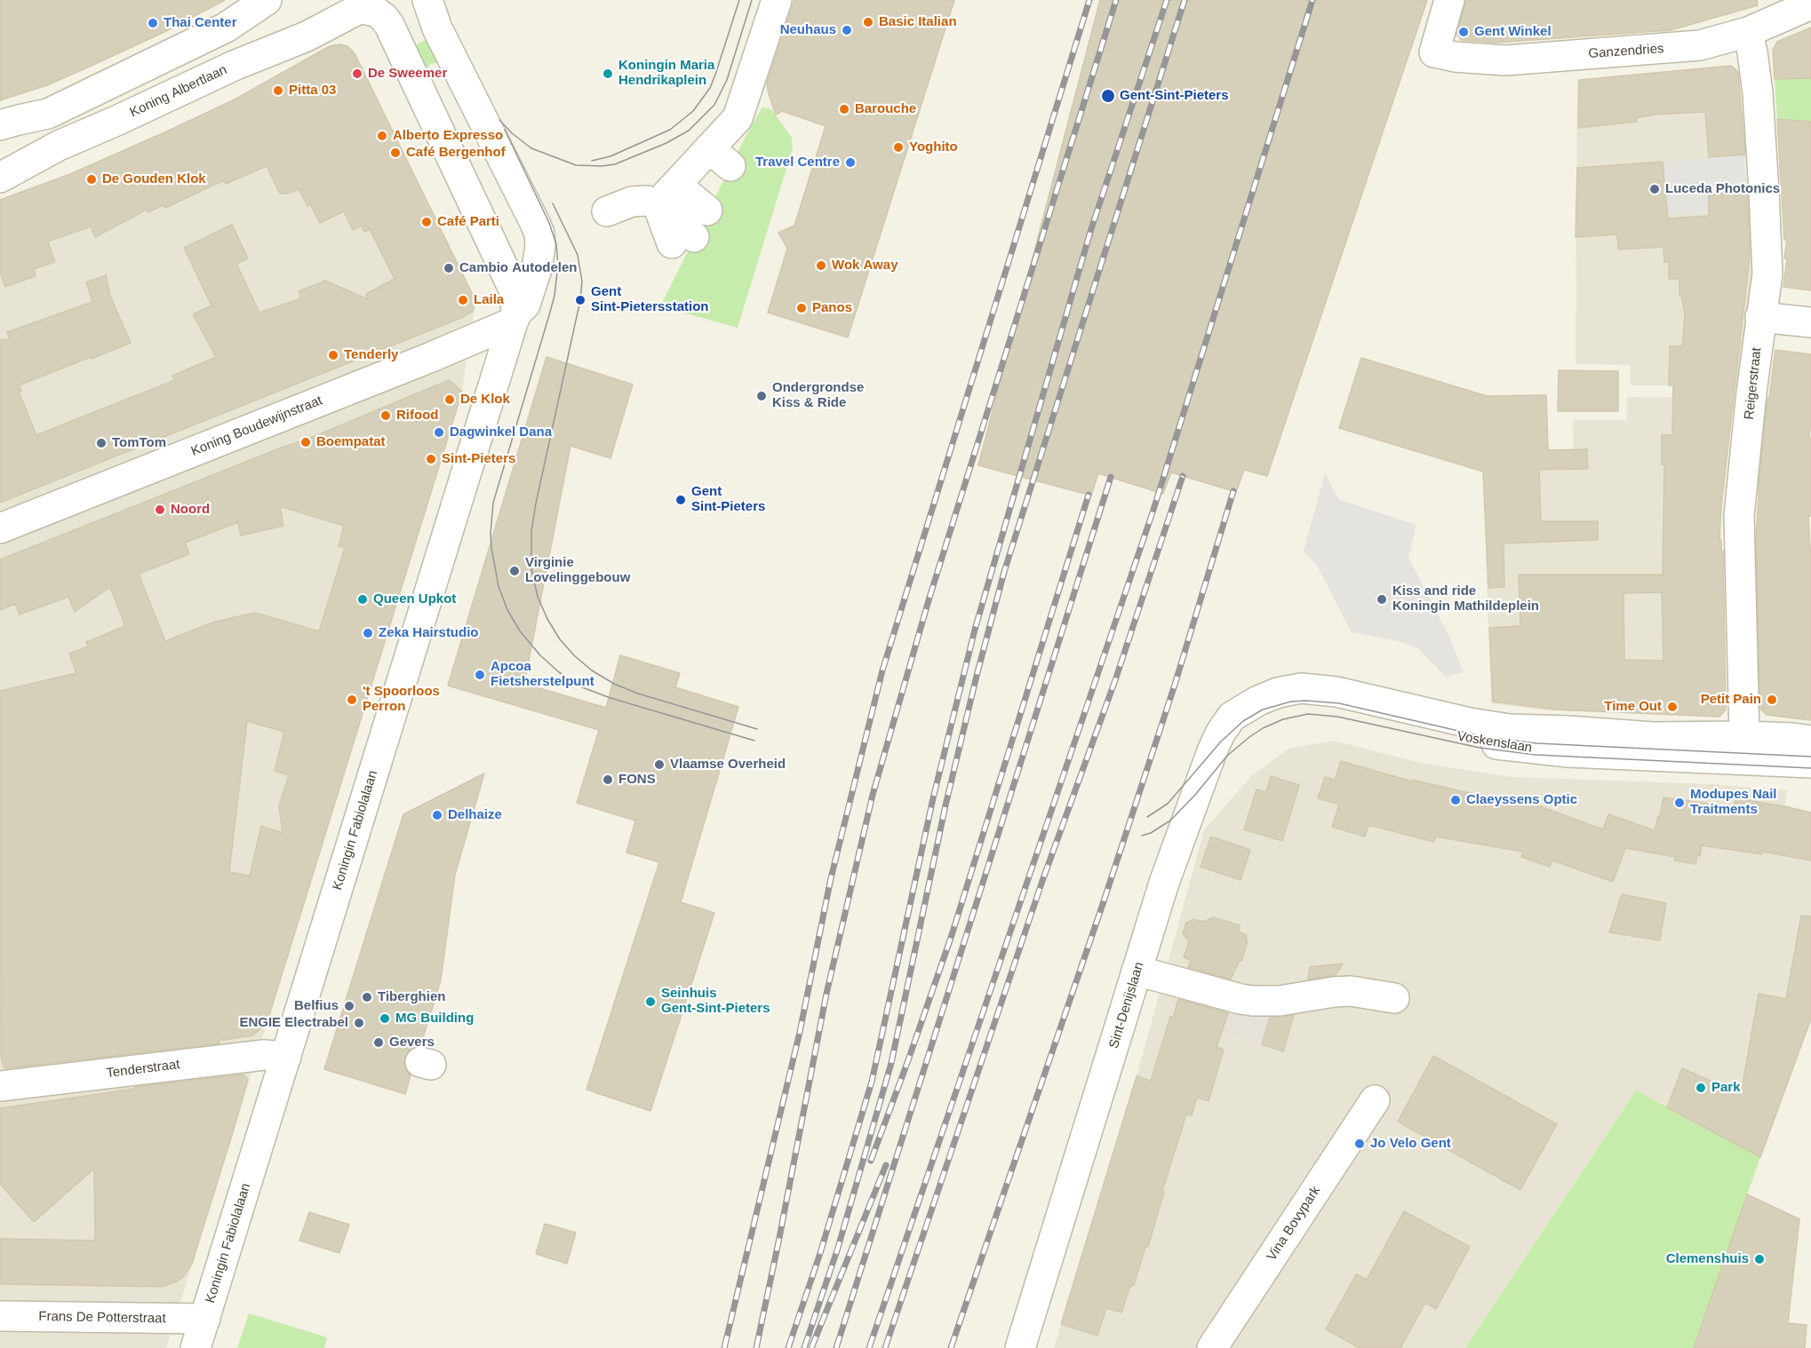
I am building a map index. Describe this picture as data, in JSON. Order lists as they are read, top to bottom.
{
  "streets": {
    "street": [
      "Ganzendries",
      "Koning Albertlaan",
      "Reigerstraat",
      "Koning Boudewijnstraat",
      "Voskenslaan",
      "Koningin Fabiolalaan",
      "Sint-Denijslaan",
      "Tenderstraat",
      "Vina Bovypark",
      "Frans De Potterstraat"
    ]
  },
  "crossings": [
    ["Ganzendries", "Reigerstraat"],
    ["Koning Albertlaan", "Koning Boudewijnstraat"],
    ["Koning Albertlaan", "Koningin Fabiolalaan"],
    ["Reigerstraat", "Voskenslaan"],
    ["Koning Boudewijnstraat", "Koningin Fabiolalaan"],
    ["Voskenslaan", "Sint-Denijslaan"],
    ["Koningin Fabiolalaan", "Tenderstraat"],
    ["Koningin Fabiolalaan", "Frans De Potterstraat"]
  ],
  "places": [
    "Basic Italian",
    "Thai Center",
    "Neuhaus",
    "Gent Winkel",
    "De Sweemer",
    "Koningin Maria Hendrikaplein",
    "Pitta 03",
    "Gent-Sint-Pieters",
    "Barouche",
    "Alberto Expresso",
    "Yoghito",
    "Café Bergenhof",
    "Travel Centre",
    "De Gouden Klok",
    "Luceda Photonics",
    "Café Parti",
    "Wok Away",
    "Cambio Autodelen",
    "Laila",
    "Gent Sint-Pietersstation",
    "Panos",
    "Tenderly",
    "Ondergrondse Kiss & Ride",
    "De Klok",
    "Rifood",
    "Dagwinkel Dana",
    "Boempatat",
    "TomTom",
    "Sint-Pieters",
    "Gent Sint-Pieters",
    "Noord",
    "Virginie Lovelinggebouw",
    "Queen Upkot",
    "Kiss and ride Koningin Mathildeplein",
    "Zeka Hairstudio",
    "Apcoa Fietsherstelpunt",
    "'t Spoorloos Perron",
    "Petit Pain",
    "Time Out",
    "Vlaamse Overheid",
    "FONS",
    "Claeyssens Optic",
    "Modupes Nail Traitments",
    "Delhaize",
    "Tiberghien",
    "Seinhuis Gent-Sint-Pieters",
    "Belfius",
    "MG Building",
    "ENGIE Electrabel",
    "Gevers",
    "Park",
    "Jo Velo Gent",
    "Clemenshuis"
  ]
}
